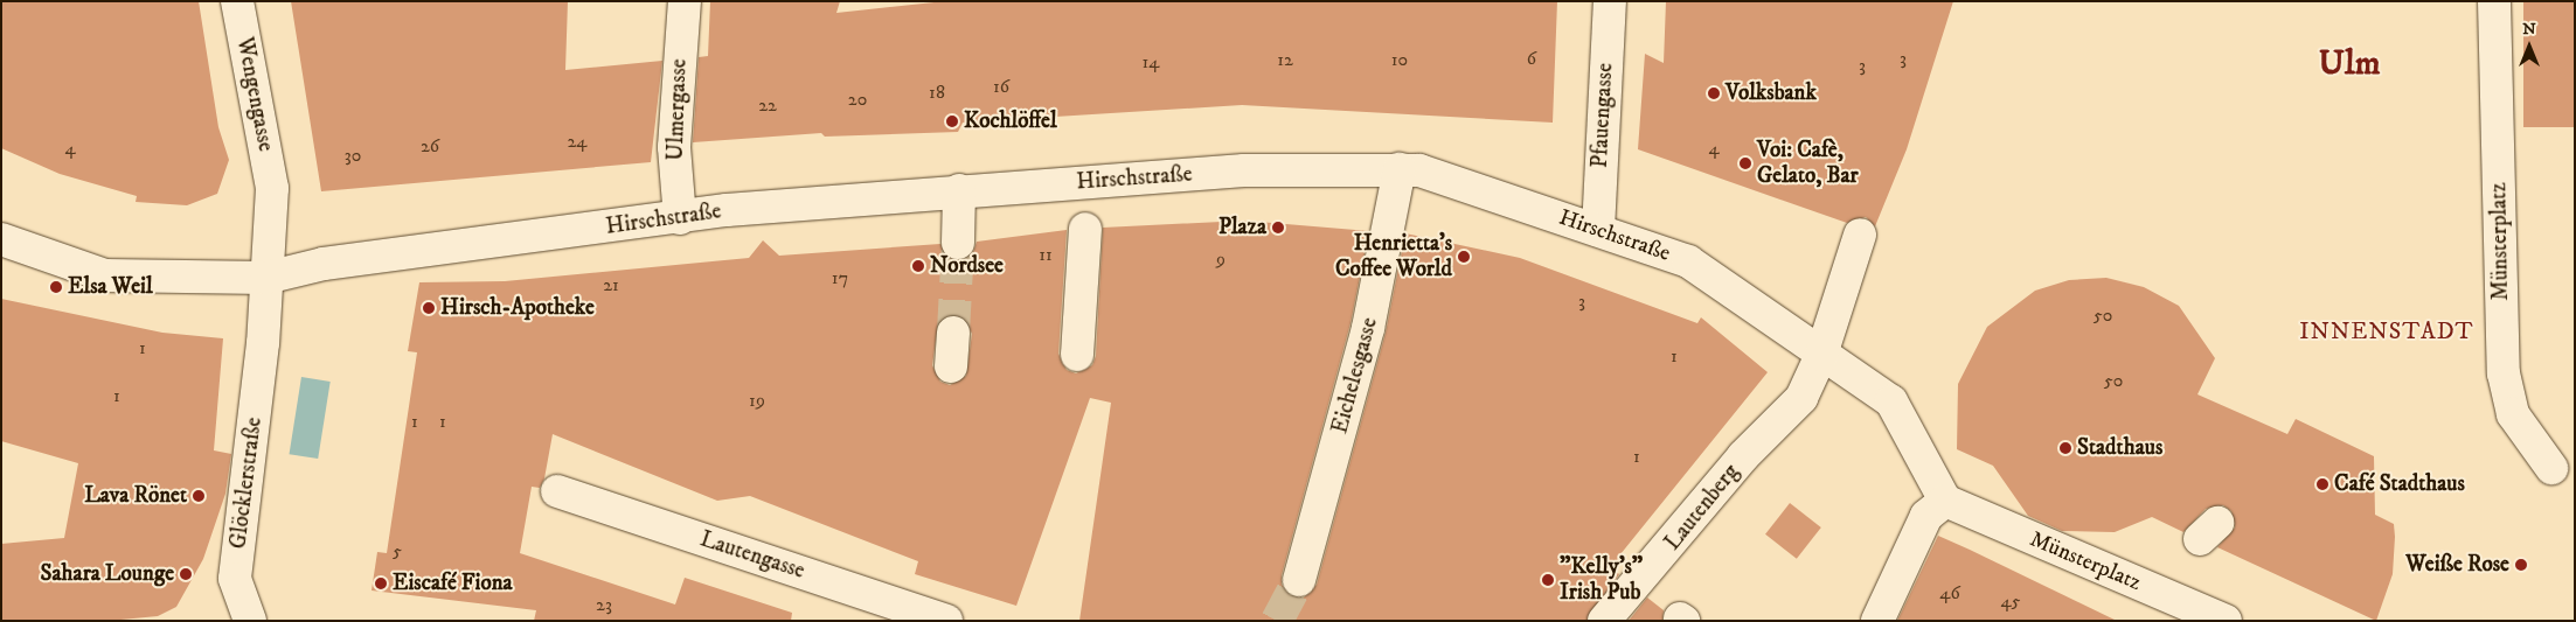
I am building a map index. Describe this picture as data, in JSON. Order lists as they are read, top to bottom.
{
  "streets": {
    "street": [
      "Wengengasse",
      "Ulmergasse",
      "Pfauengasse",
      "Hirschstraße",
      "Münsterplatz",
      "Eichelesgasse",
      "Glöcklerstraße",
      "Lautenberg",
      "Lautengasse"
    ]
  },
  "crossings": [
    ["Wengengasse", "Hirschstraße"],
    ["Wengengasse", "Glöcklerstraße"],
    ["Ulmergasse", "Hirschstraße"],
    ["Pfauengasse", "Hirschstraße"],
    ["Hirschstraße", "Münsterplatz"],
    ["Hirschstraße", "Eichelesgasse"],
    ["Hirschstraße", "Glöcklerstraße"],
    ["Hirschstraße", "Lautenberg"]
  ],
  "districts": ["Ulm", "INNENSTADT"],
  "places": [
    "Volksbank",
    "Kochlöffel",
    "Voi: Cafè, Gelato, Bar",
    "Plaza",
    "Henrietta's Coffee World",
    "Nordsee",
    "Elsa Weil",
    "Hirsch-Apotheke",
    "Stadthaus",
    "Café Stadthaus",
    "Lava Rönet",
    "Weiße Rose",
    "Sahara Lounge",
    "\"Kelly's\" Irish Pub",
    "Eiscafé Fiona"
  ],
  "house_numbers": [
    "6",
    "3",
    "12",
    "10",
    "14",
    "3",
    "16",
    "18",
    "20",
    "22",
    "24",
    "26",
    "4",
    "4",
    "30",
    "11",
    "9",
    "17",
    "21",
    "3",
    "50",
    "1",
    "1",
    "50",
    "1",
    "19",
    "1",
    "1",
    "1",
    "5",
    "46",
    "45",
    "23"
  ],
  "north": "top"
}
